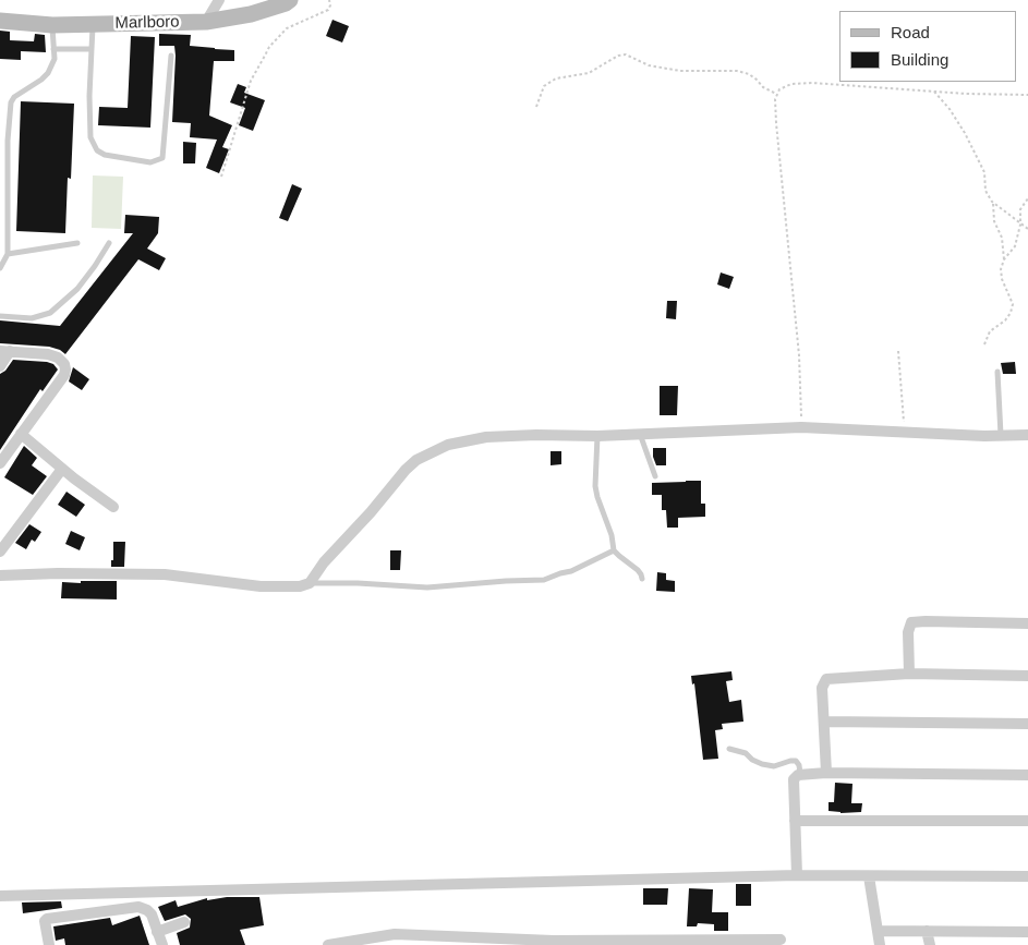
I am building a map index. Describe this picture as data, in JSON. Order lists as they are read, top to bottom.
{
  "streets": {
    "street": ["Marlboro"]
  },
  "legend": ["Road", "Building"]
}
